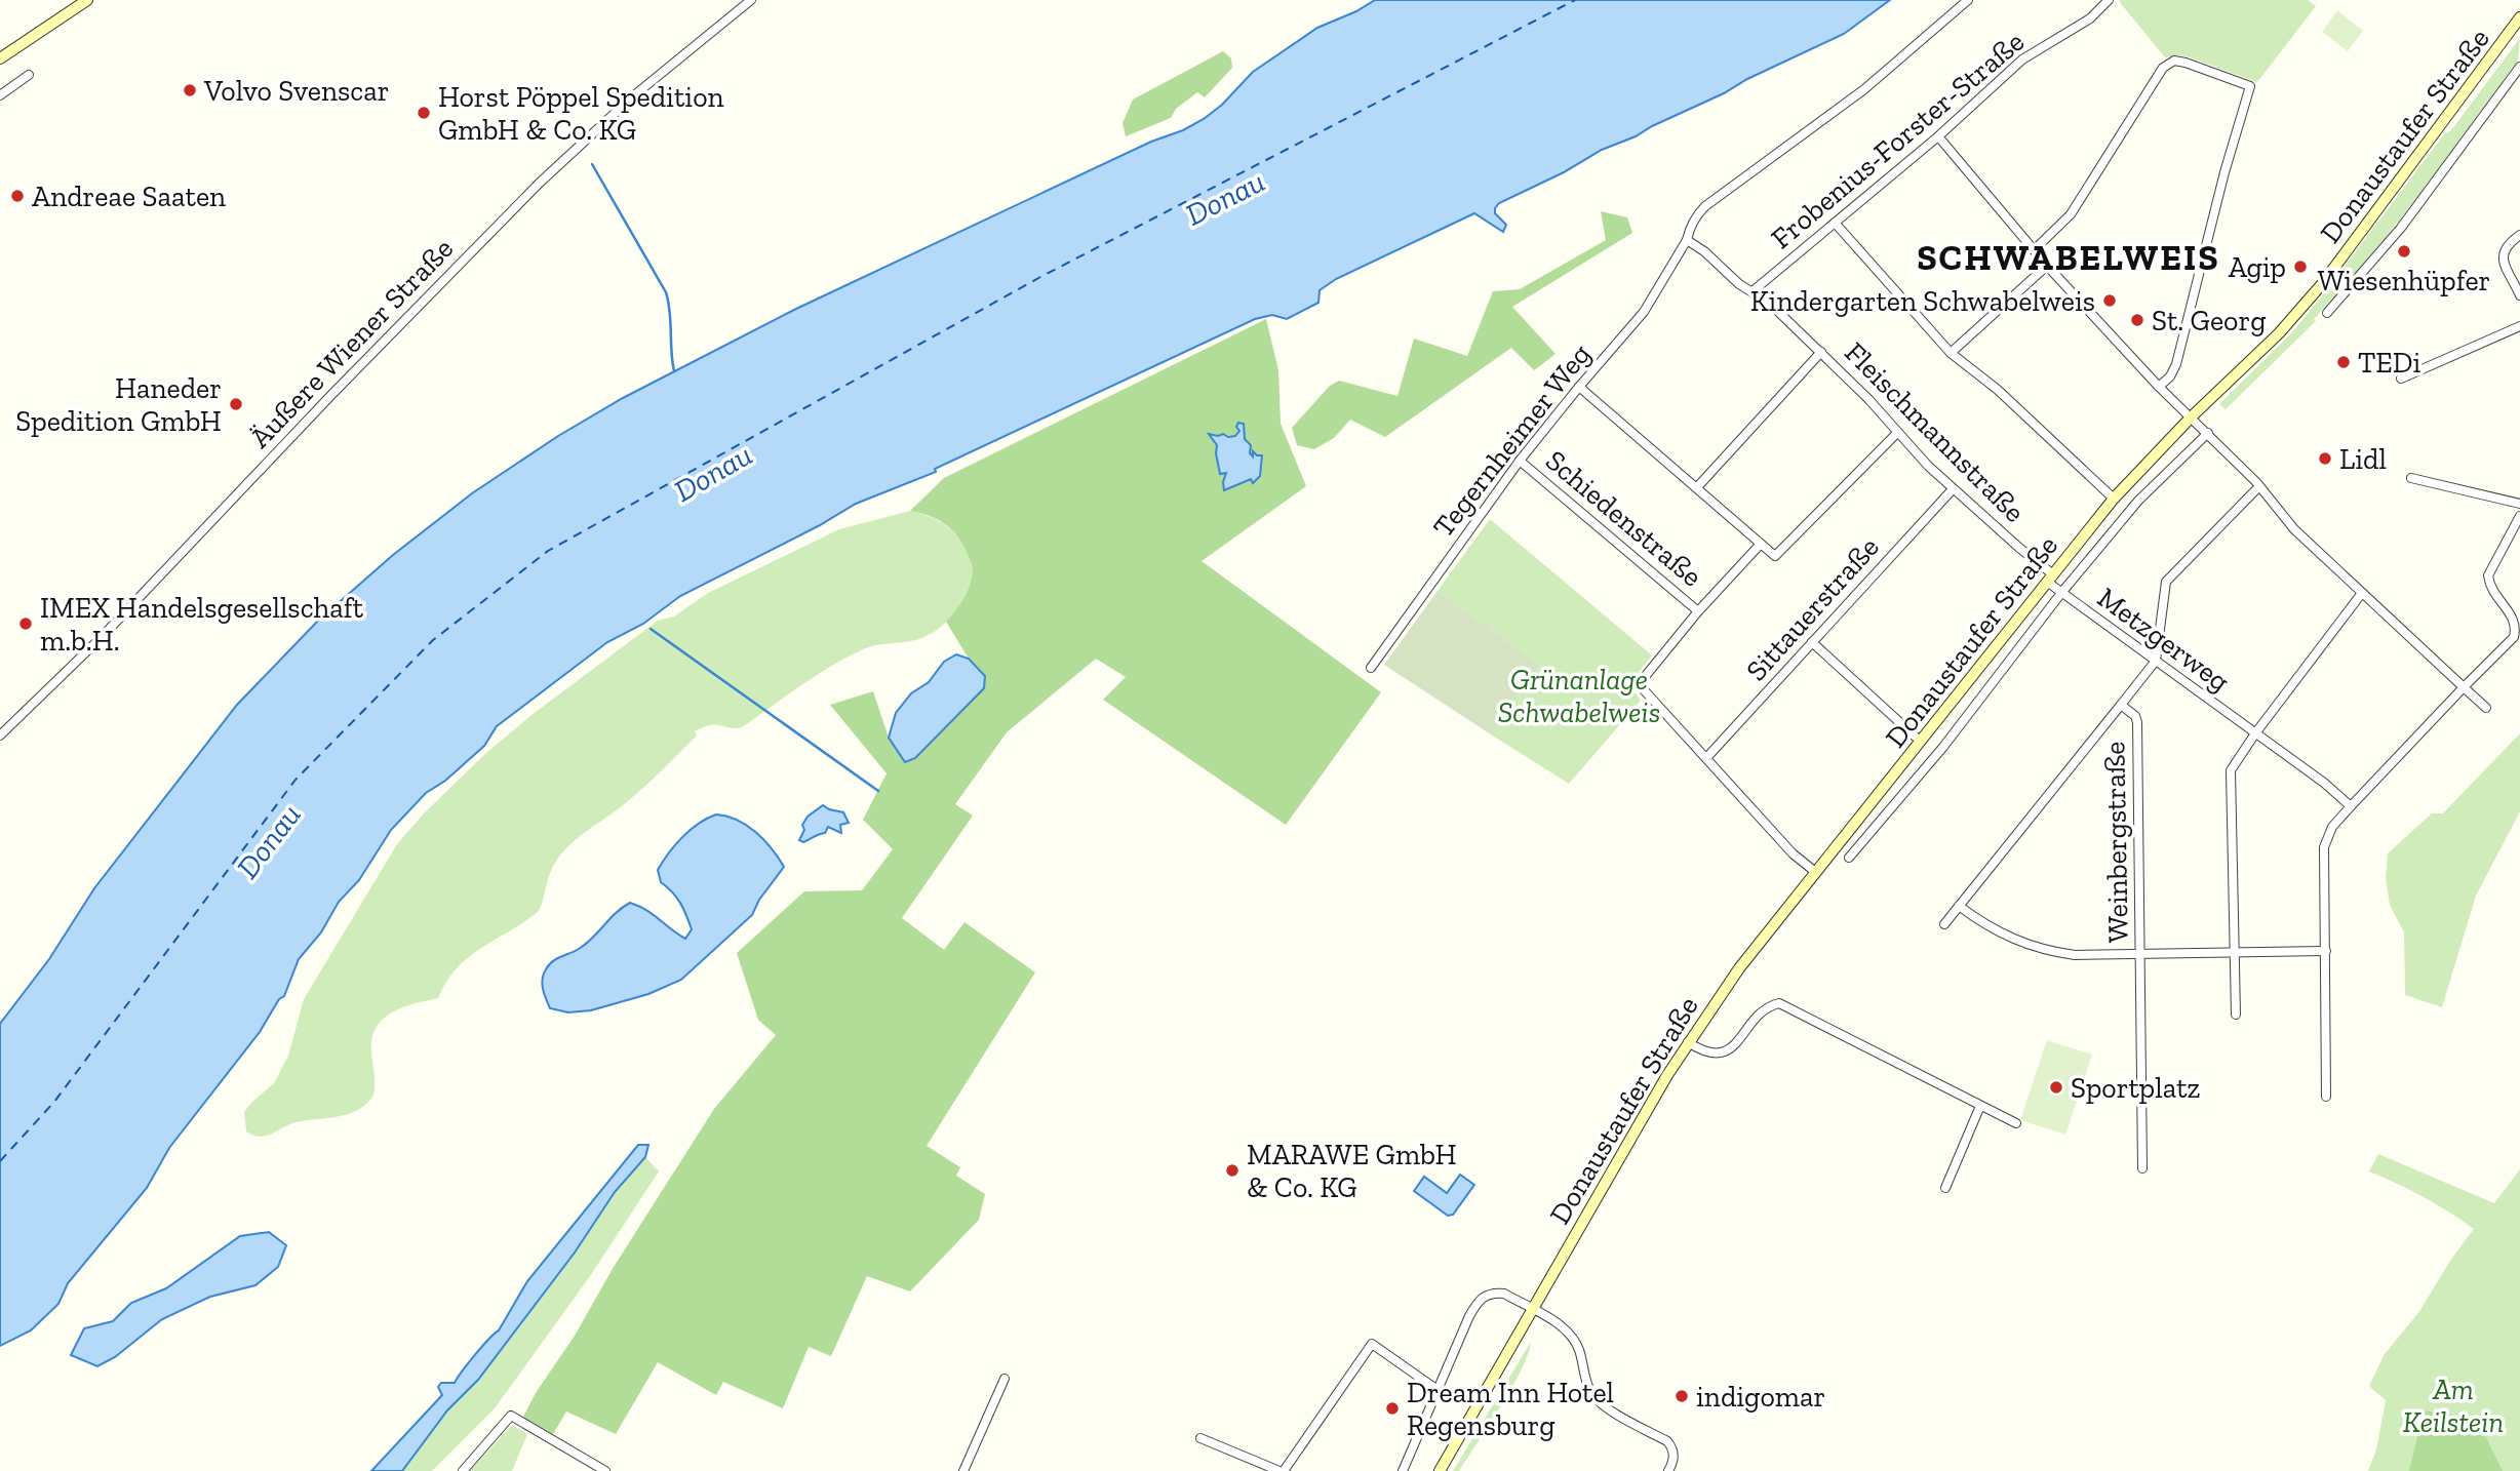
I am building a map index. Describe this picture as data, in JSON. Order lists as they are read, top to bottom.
{
  "streets": {
    "main road": ["Donaustaufer Straße"],
    "street": [
      "Frobenius-Forster-Straße",
      "Äußere Wiener Straße",
      "Fleischmannstraße",
      "Tegernheimer Weg",
      "Schiedenstraße",
      "Sittauerstraße",
      "Metzgerweg",
      "Weinbergstraße"
    ]
  },
  "crossings": [
    ["Donaustaufer Straße", "Fleischmannstraße"],
    ["Donaustaufer Straße", "Metzgerweg"],
    ["Frobenius-Forster-Straße", "Fleischmannstraße"],
    ["Fleischmannstraße", "Tegernheimer Weg"],
    ["Fleischmannstraße", "Sittauerstraße"],
    ["Fleischmannstraße", "Metzgerweg"],
    ["Tegernheimer Weg", "Schiedenstraße"],
    ["Metzgerweg", "Weinbergstraße"]
  ],
  "districts": ["SCHWABELWEIS"],
  "water": ["Donau"],
  "parks": ["Grünanlage Schwabelweis", "Am Keilstein"],
  "places": [
    "Volvo Svenscar",
    "Horst Pöppel Spedition GmbH & Co. KG",
    "Andreae Saaten",
    "Wiesenhüpfer",
    "Agip",
    "Kindergarten Schwabelweis",
    "St. Georg",
    "TEDi",
    "Haneder Spedition GmbH",
    "Lidl",
    "IMEX Handelsgesellschaft m.b.H.",
    "Sportplatz",
    "MARAWE GmbH & Co. KG",
    "indigomar",
    "Dream Inn Hotel Regensburg"
  ]
}
